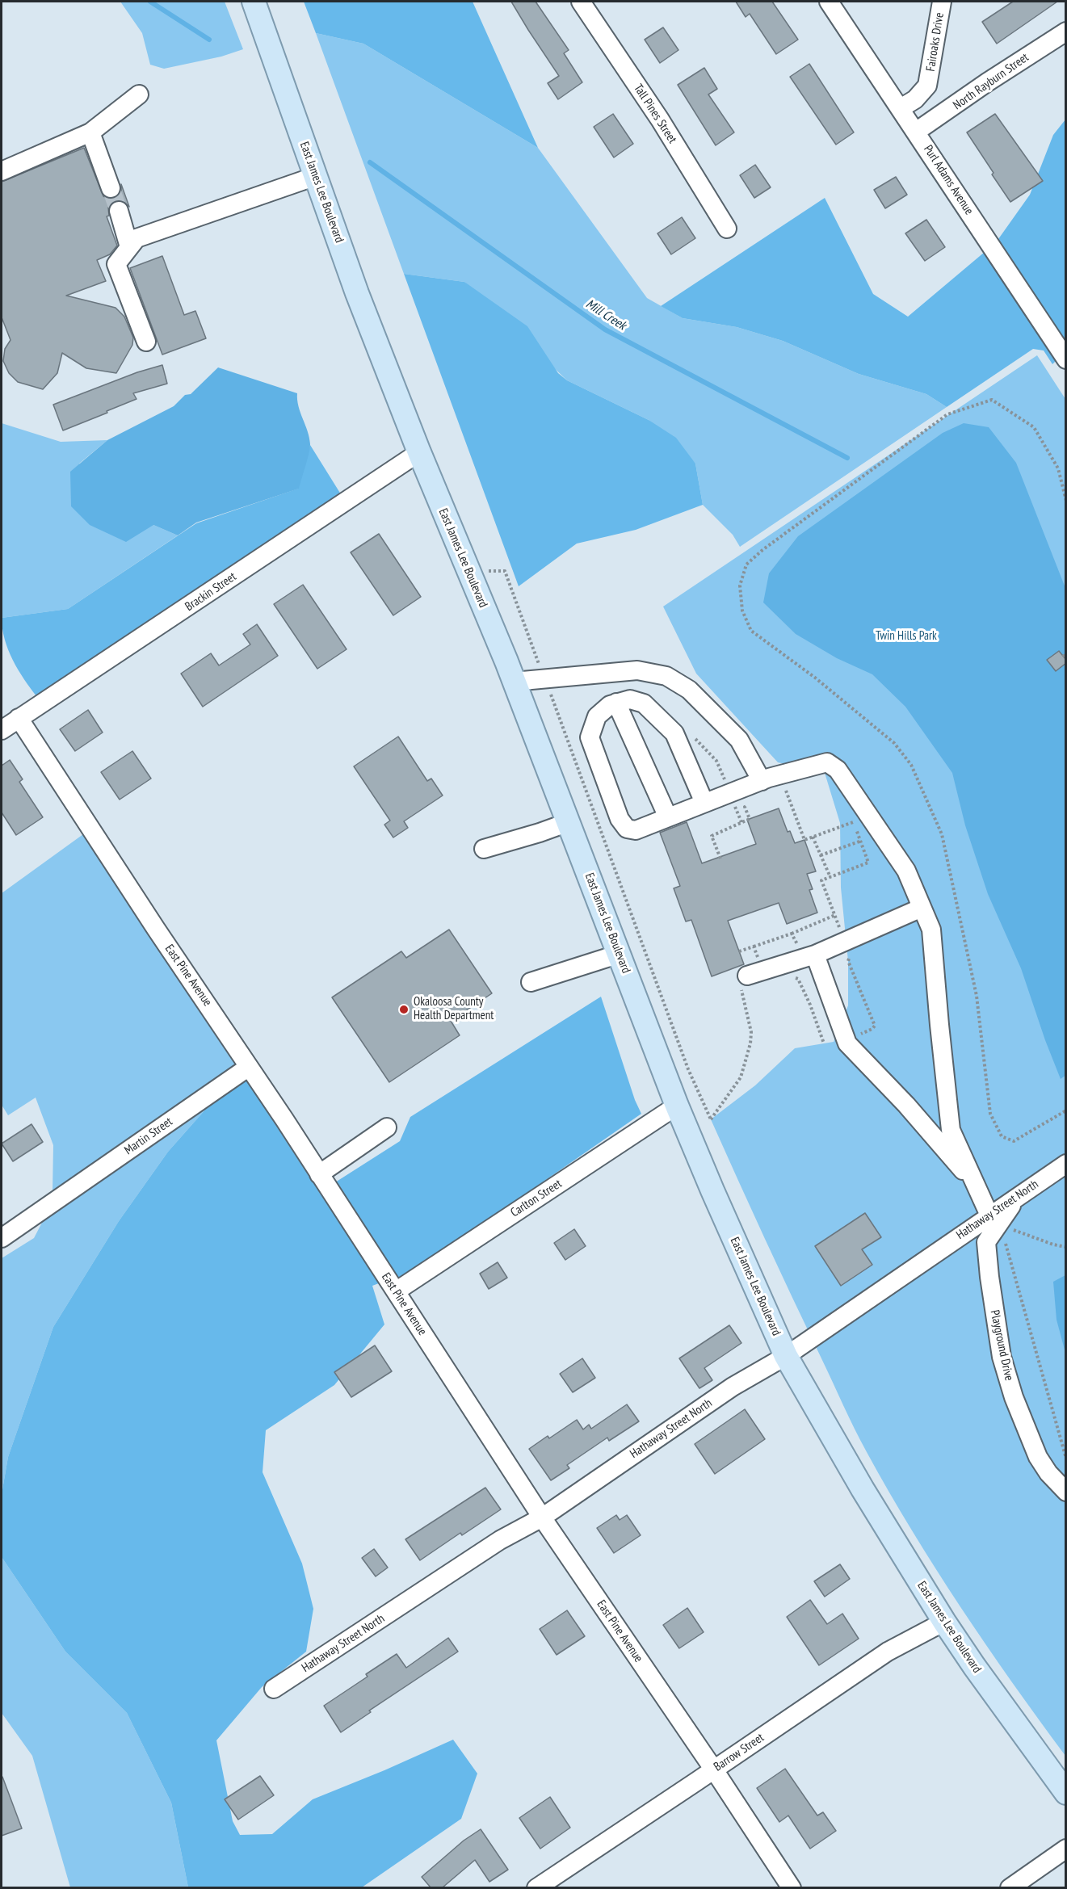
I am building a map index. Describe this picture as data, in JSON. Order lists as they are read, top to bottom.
{
  "streets": {
    "main road": ["East James Lee Boulevard"],
    "street": [
      "Fairoaks Drive",
      "North Rayburn Street",
      "Tall Pines Street",
      "Purl Adams Avenue",
      "Brackin Street",
      "East Pine Avenue",
      "Martin Street",
      "Carlton Street",
      "Hathaway Street North",
      "Playground Drive",
      "Barrow Street"
    ]
  },
  "crossings": [
    ["Fairoaks Drive", "Purl Adams Avenue"],
    ["North Rayburn Street", "Purl Adams Avenue"],
    ["East James Lee Boulevard", "Brackin Street"],
    ["East James Lee Boulevard", "Carlton Street"],
    ["East James Lee Boulevard", "Hathaway Street North"],
    ["East James Lee Boulevard", "Barrow Street"],
    ["Brackin Street", "East Pine Avenue"],
    ["East Pine Avenue", "Martin Street"],
    ["East Pine Avenue", "Carlton Street"],
    ["East Pine Avenue", "Hathaway Street North"],
    ["East Pine Avenue", "Barrow Street"],
    ["Hathaway Street North", "Playground Drive"]
  ],
  "water": ["Mill Creek"],
  "parks": ["Twin Hills Park"],
  "places": ["Okaloosa County Health Department"]
}
